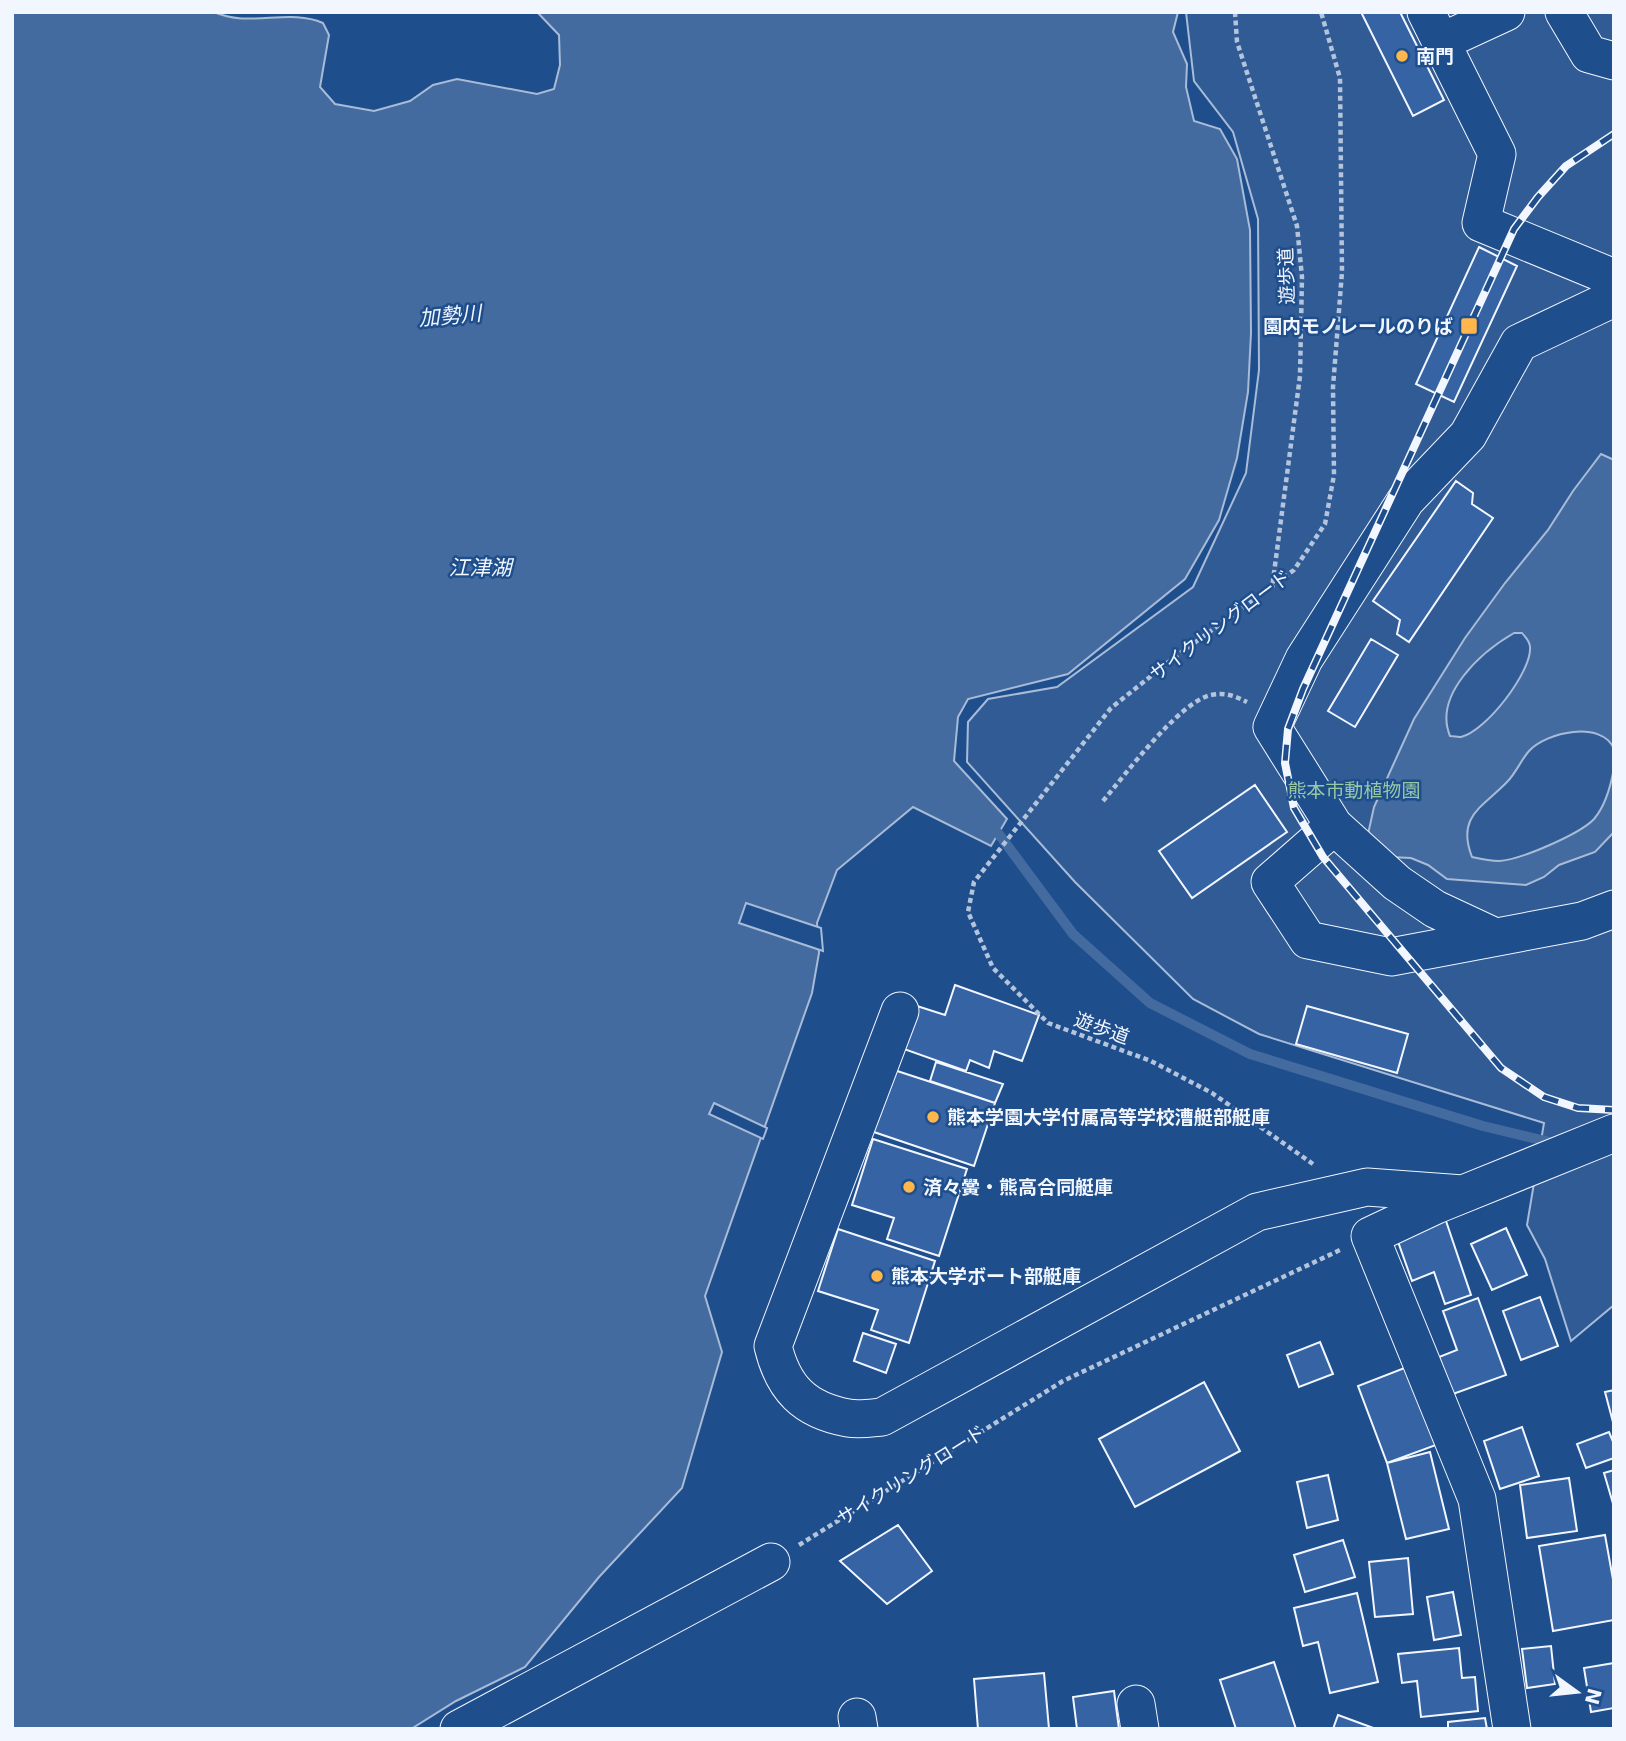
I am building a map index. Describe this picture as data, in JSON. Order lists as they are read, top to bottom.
{
  "streets": {
    "path": ["遊歩道", "サイクリングロード"]
  },
  "crossings": [
    ["遊歩道", "サイクリングロード"]
  ],
  "water": ["加勢川", "江津湖"],
  "parks": ["熊本市動植物園"],
  "places": {
    "other": [
      "南門",
      "熊本学園大学付属高等学校漕艇部艇庫",
      "済々黌・熊高合同艇庫",
      "熊本大学ボート部艇庫"
    ],
    "transit": ["園内モノレールのりば"]
  },
  "north": "right"
}
